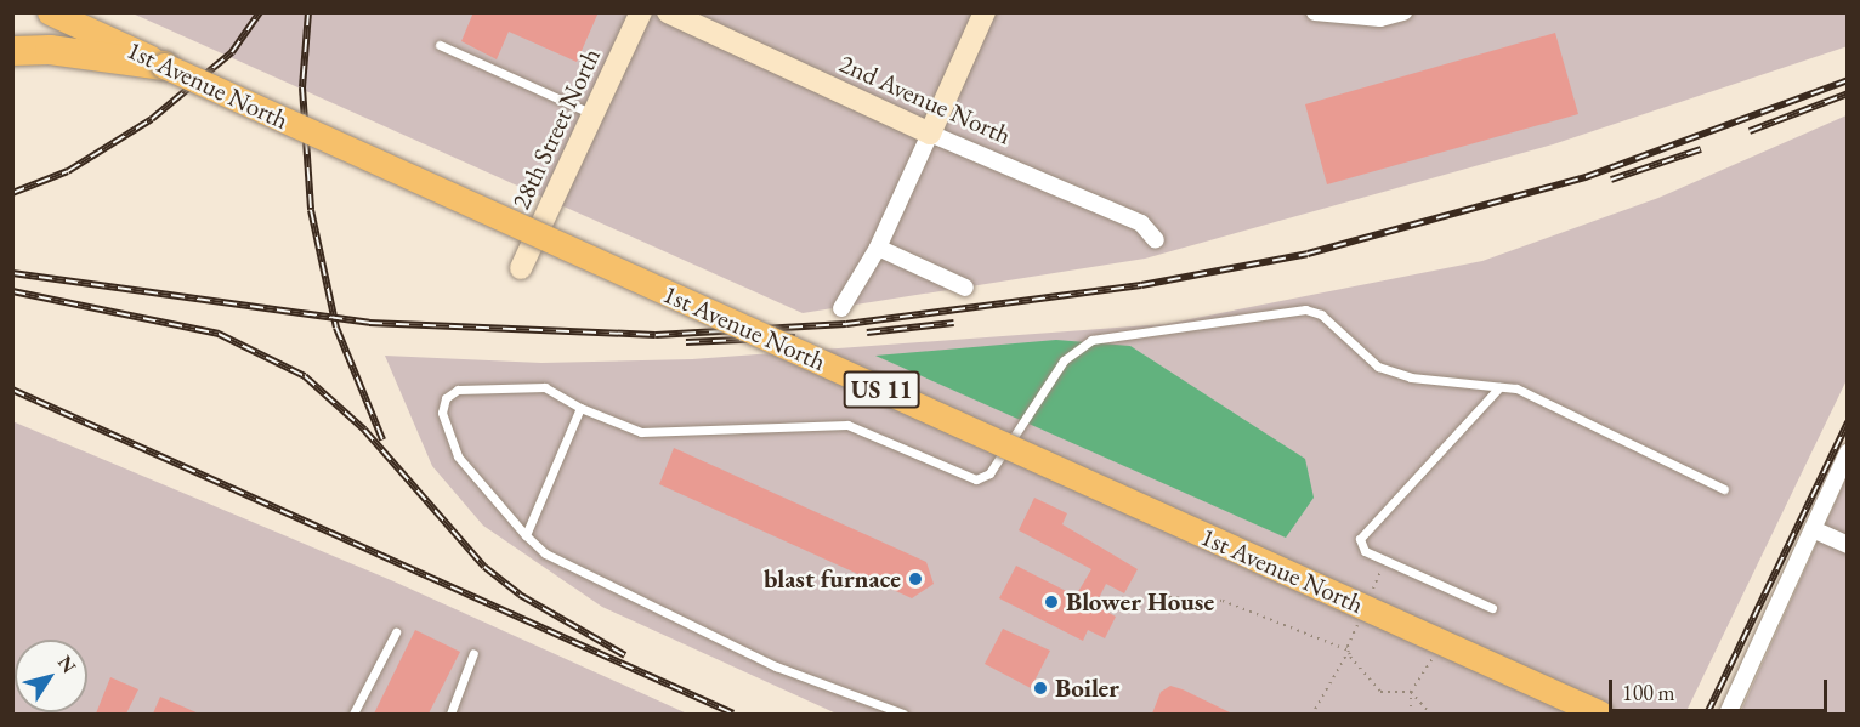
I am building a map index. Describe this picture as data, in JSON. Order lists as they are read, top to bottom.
{
  "streets": {
    "main road": ["1st Avenue North", "US 11"],
    "street": ["2nd Avenue North", "28th Street North"]
  },
  "places": ["blast furnace", "Blower House", "Boiler"],
  "scale_bar": "100 m",
  "north": "top right"
}
